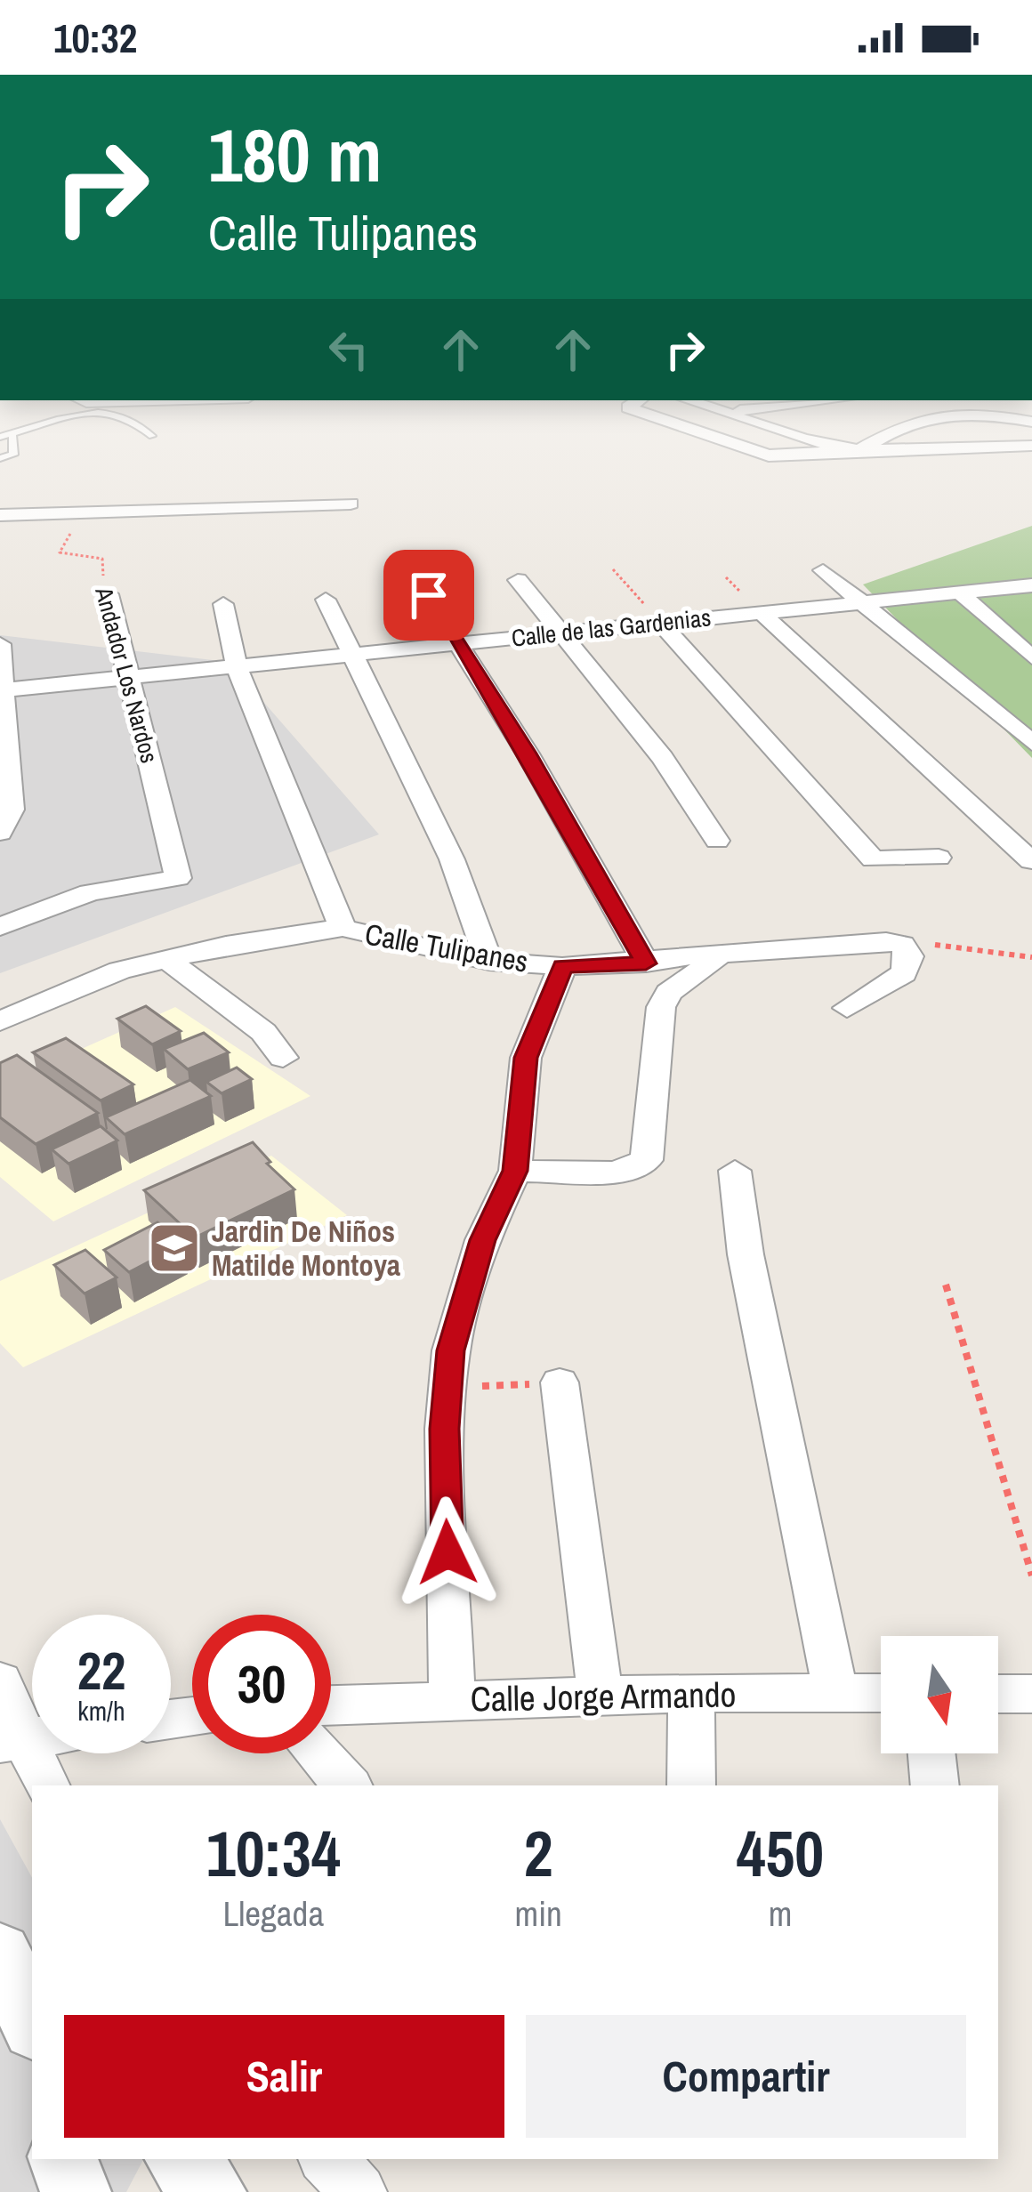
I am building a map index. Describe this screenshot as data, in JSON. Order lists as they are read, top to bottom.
{
  "streets": {
    "street": [
      "Calle de las Gardenias",
      "Andador Los Nardos",
      "Calle Tulipanes",
      "Calle Jorge Armando"
    ]
  },
  "crossings": [
    ["Calle de las Gardenias", "Andador Los Nardos"]
  ],
  "places": {
    "school or university": ["Jardin De Niños Matilde Montoya"]
  },
  "north": "bottom",
  "page": {
    "status": "10:32",
    "turn": ["180 m", "Calle Tulipanes"],
    "speed": "22 km/h",
    "limit": "30",
    "eta": [
      "10:34",
      "Llegada",
      "2",
      "min",
      "450",
      "m"
    ],
    "buttons": ["Salir", "Compartir"]
  }
}
